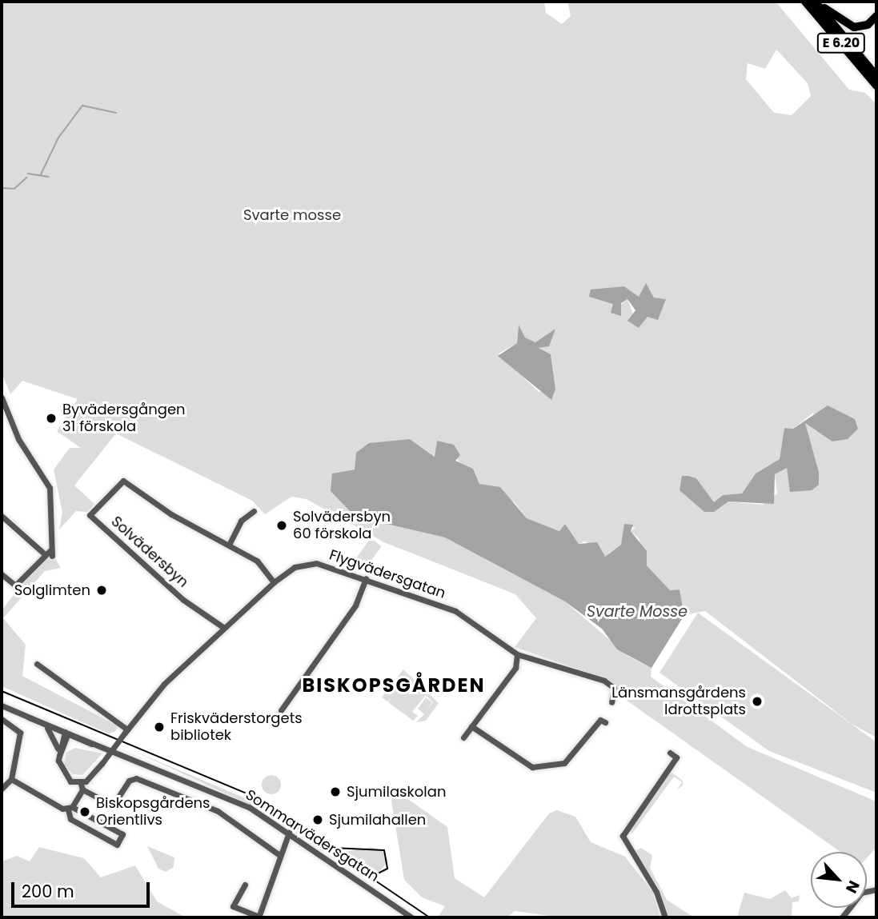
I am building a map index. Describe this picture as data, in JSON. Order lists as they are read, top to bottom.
{
  "streets": {
    "highway": ["E 6.20"],
    "street": ["Solvädersbyn", "Flygvädersgatan", "Sommarvädersgatan"]
  },
  "crossings": [
    ["Solvädersbyn", "Flygvädersgatan"]
  ],
  "districts": ["BISKOPSGÅRDEN"],
  "water": ["Svarte Mosse"],
  "parks": ["Svarte mosse"],
  "places": [
    "Byvädersgången 31 förskola",
    "Solvädersbyn 60 förskola",
    "Solglimten",
    "Länsmansgårdens Idrottsplats",
    "Friskväderstorgets bibliotek",
    "Sjumilaskolan",
    "Biskopsgårdens Orientlivs",
    "Sjumilahallen"
  ],
  "scale_bar": "200 m",
  "north": "bottom right"
}
